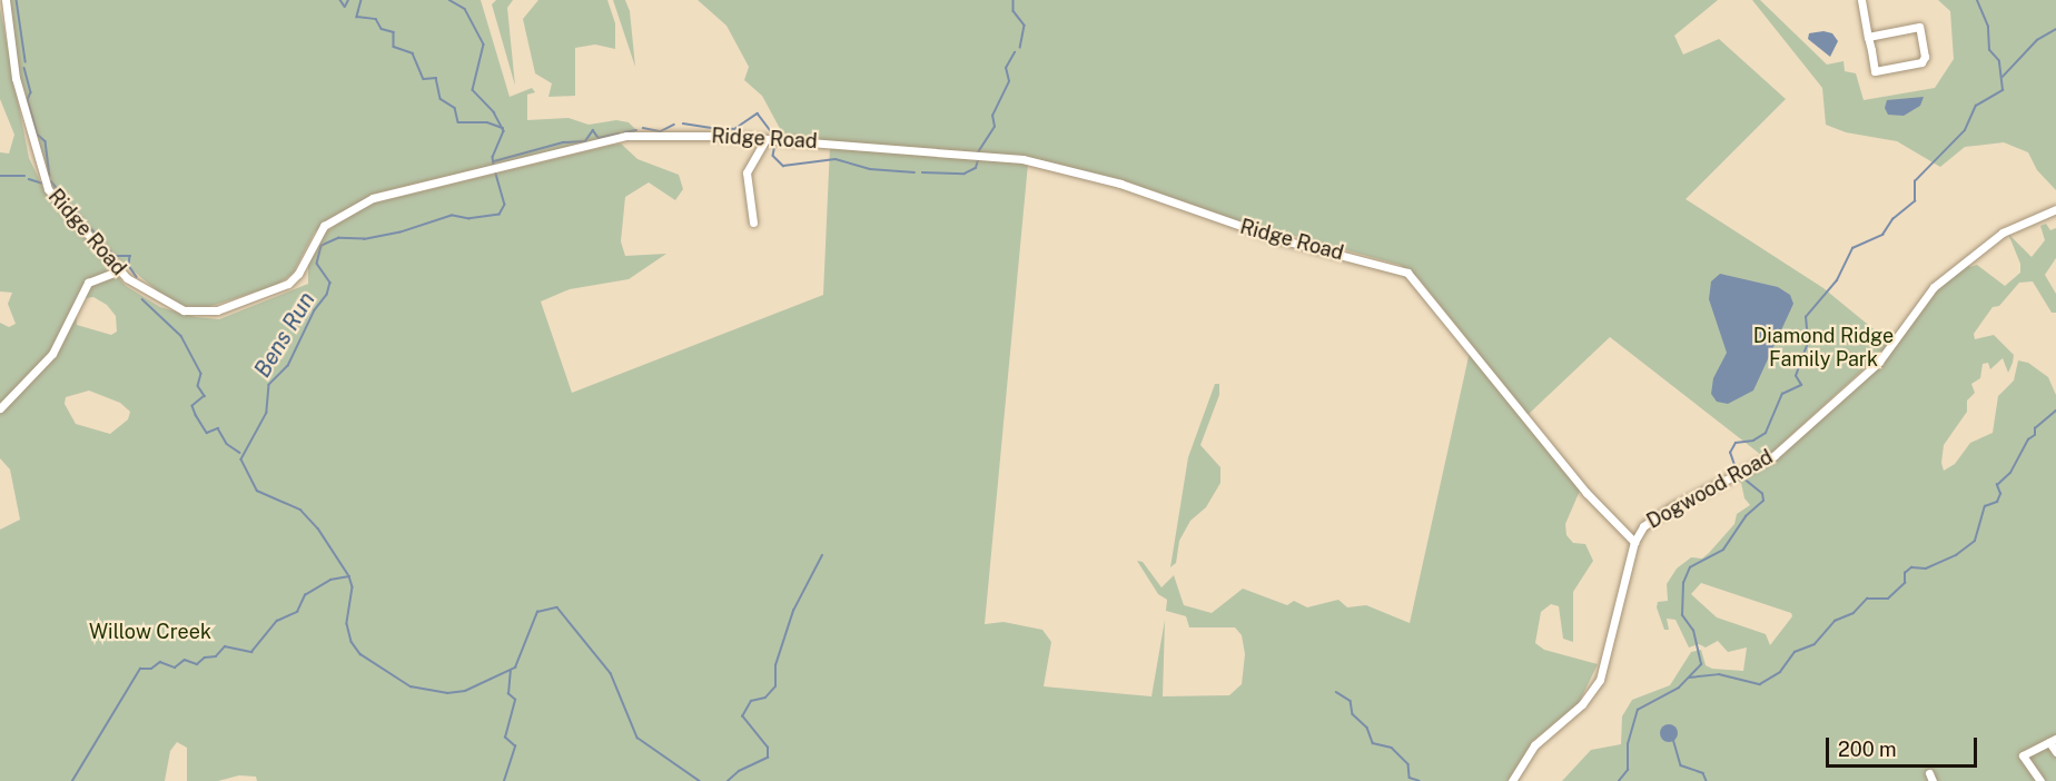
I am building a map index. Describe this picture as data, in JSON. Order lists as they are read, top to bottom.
{
  "streets": {
    "street": ["Ridge Road", "Dogwood Road"]
  },
  "crossings": [
    ["Ridge Road", "Dogwood Road"]
  ],
  "water": ["Bens Run"],
  "parks": ["Diamond Ridge Family Park", "Willow Creek"],
  "scale_bar": "200 m"
}
